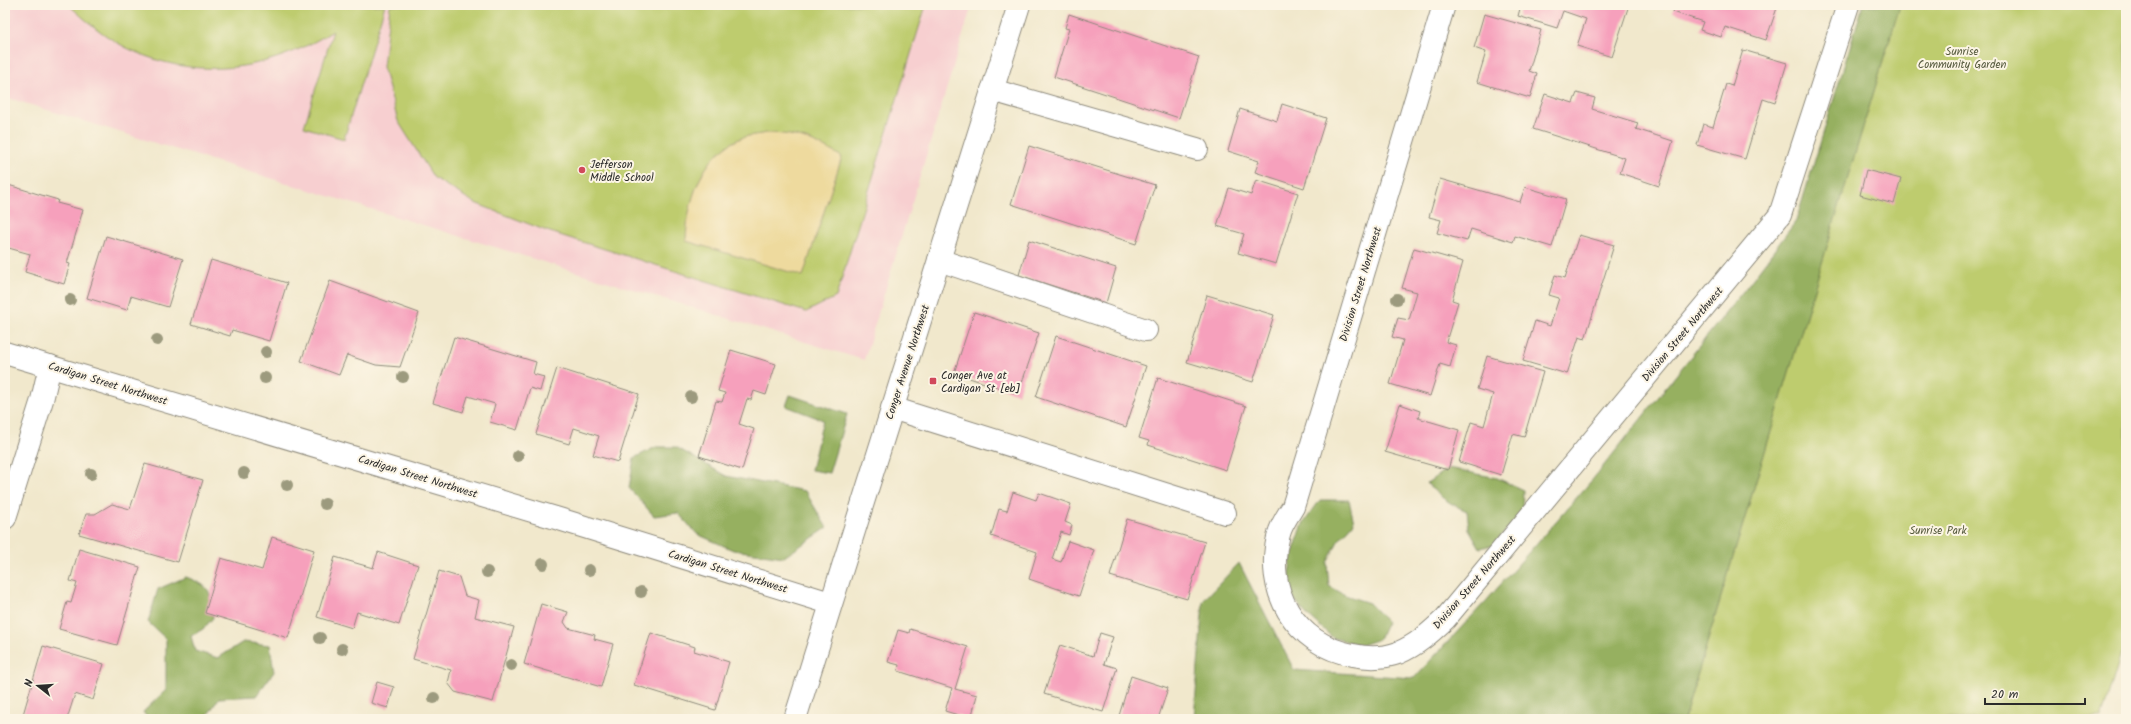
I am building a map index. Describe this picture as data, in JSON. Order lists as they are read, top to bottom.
{
  "streets": {
    "street": ["Division Street Northwest", "Conger Avenue Northwest", "Cardigan Street Northwest"]
  },
  "crossings": [
    ["Conger Avenue Northwest", "Cardigan Street Northwest"]
  ],
  "parks": ["Sunrise Community Garden", "Sunrise Park"],
  "places": {
    "other": ["Jefferson Middle School"],
    "transit": ["Conger Ave at Cardigan St [eb]"]
  },
  "scale_bar": "20 m",
  "north": "left"
}
